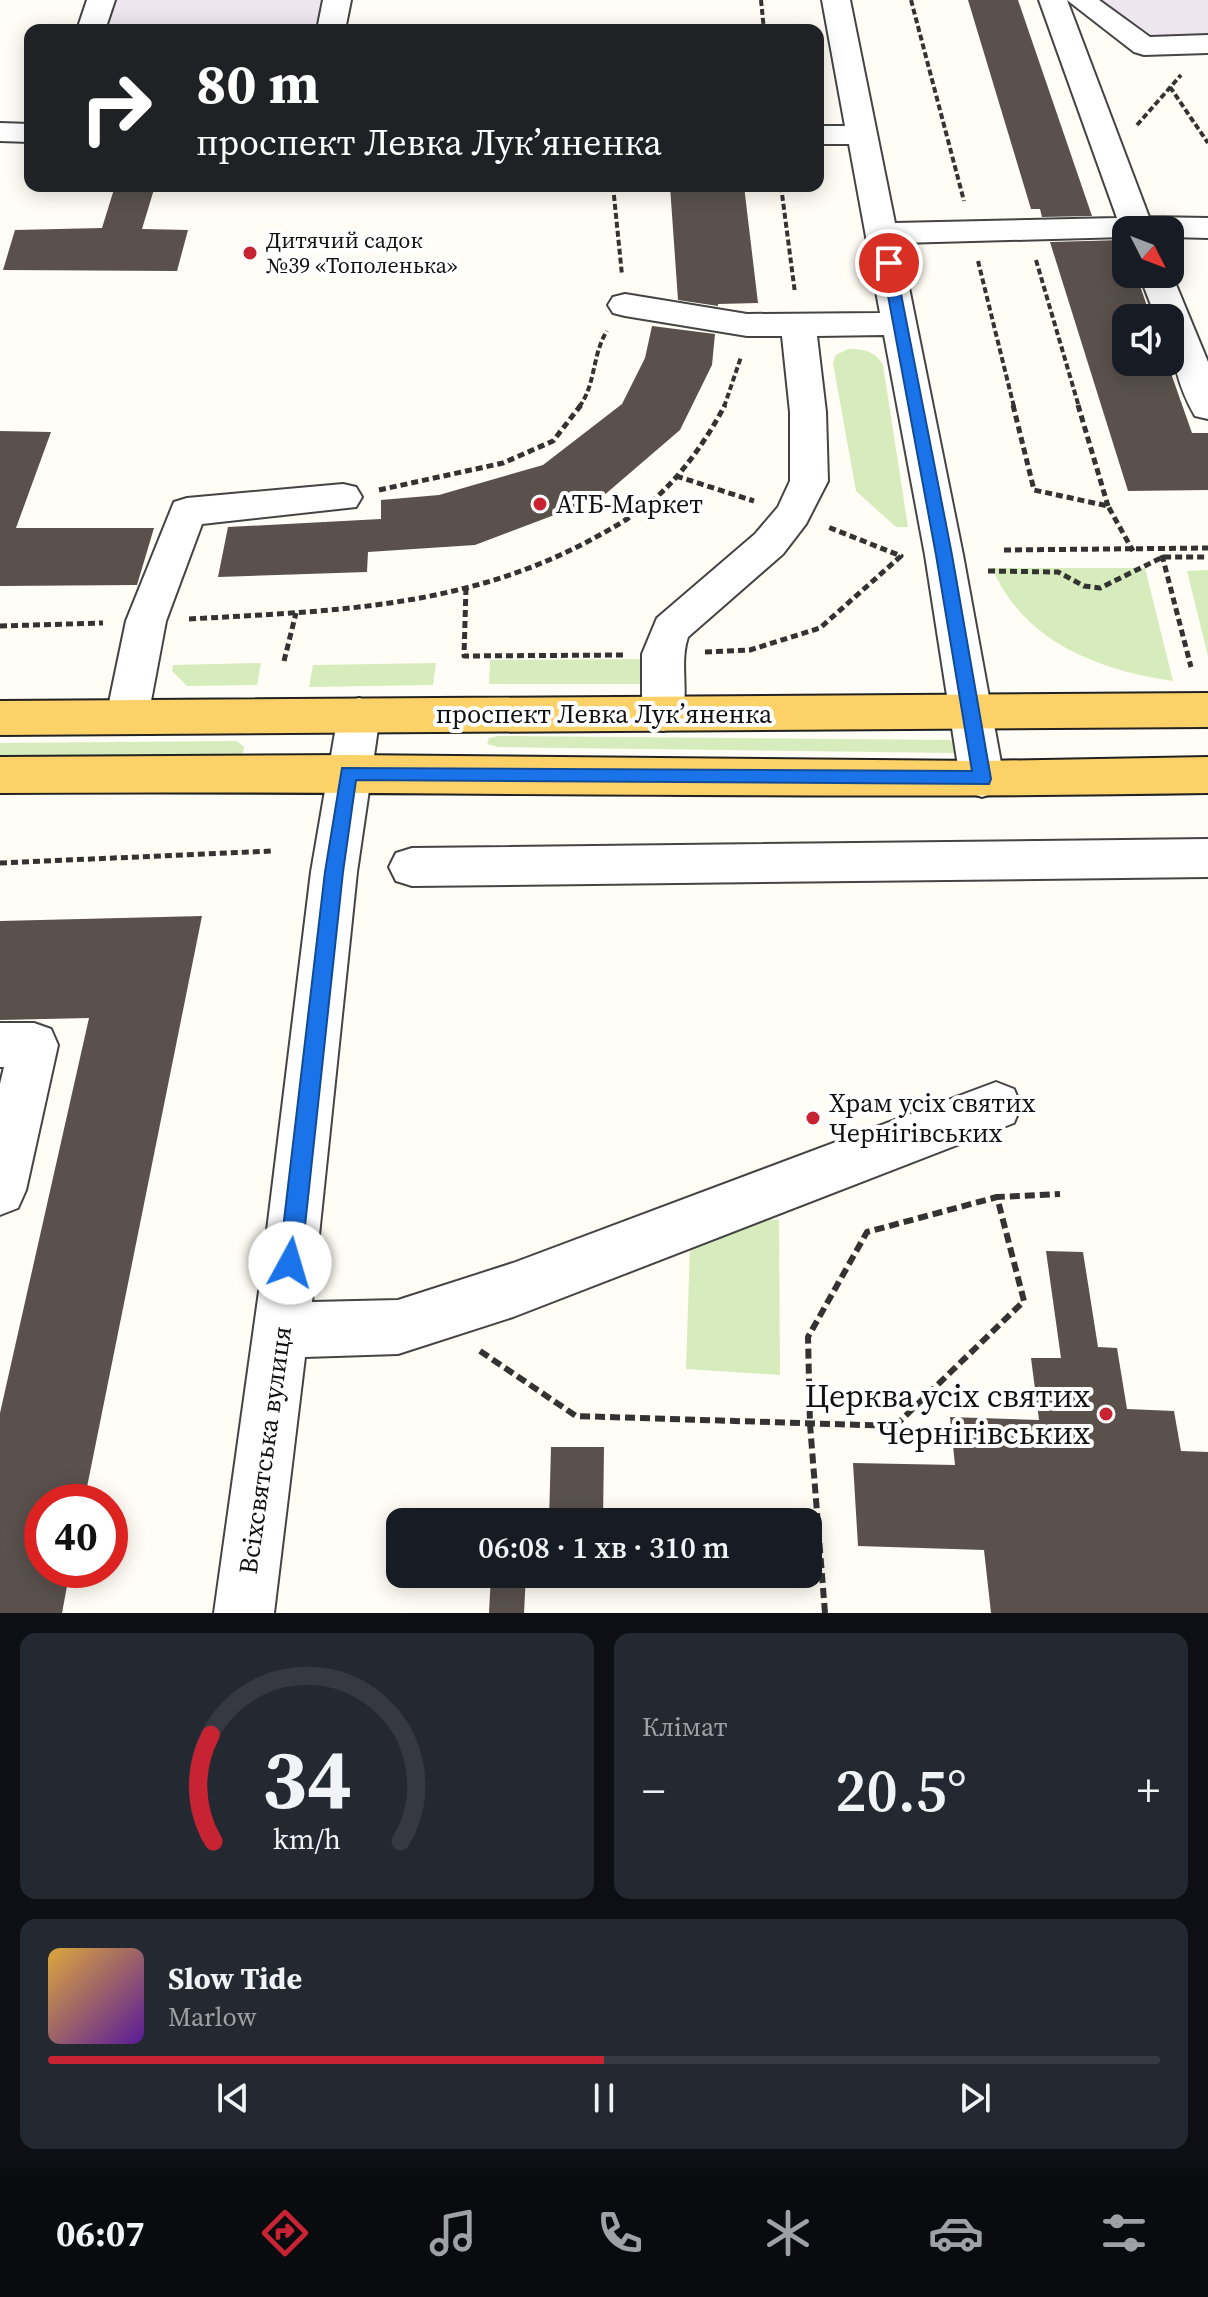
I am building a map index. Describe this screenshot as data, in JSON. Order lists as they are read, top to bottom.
{
  "streets": {
    "main road": ["проспект Левка Лукʼяненка"],
    "street": ["Всіхсвятська вулиця"]
  },
  "crossings": [
    ["проспект Левка Лукʼяненка", "Всіхсвятська вулиця"]
  ],
  "places": [
    "Дитячий садок №39 «Тополенька»",
    "АТБ-Маркет",
    "Храм усіх святих Чернігівських",
    "Церква усіх святих Чернігівських"
  ],
  "north": "bottom right",
  "page": {
    "turn": ["80 m", "проспект Левка Лукʼяненка"],
    "limit": "40",
    "trip": "06:08 · 1 хв · 310 m",
    "tile": "Клімат",
    "heat": ["−", "20.5°", "+"],
    "song": ["Slow Tide", "Marlow"],
    "tabs": "06:07",
    "gauge": ["34", "km/h"]
  }
}
